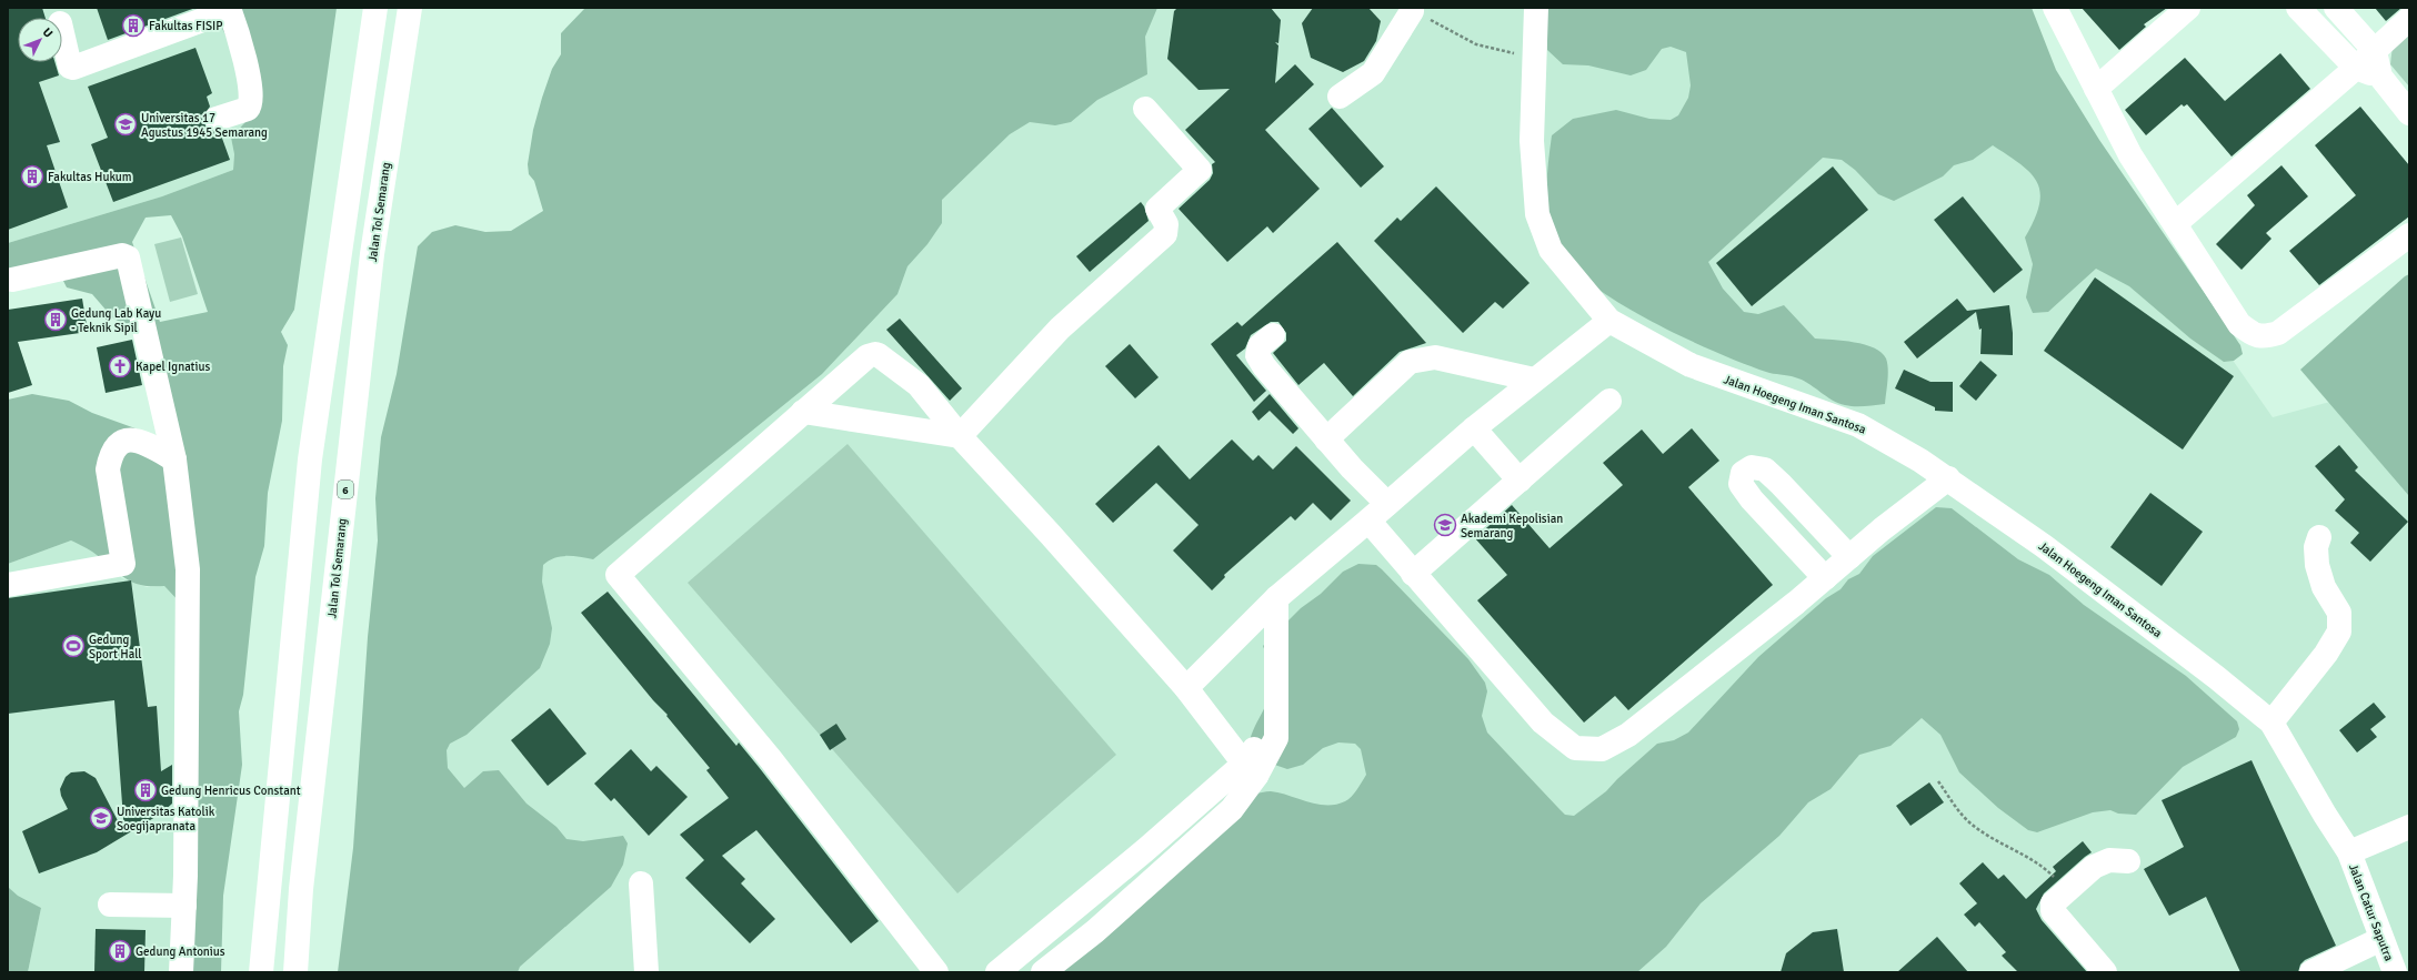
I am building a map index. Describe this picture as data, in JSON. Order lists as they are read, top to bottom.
{
  "streets": {
    "main road": [
      "Jalan Tol Semarang",
      "Jalan Hoegeng Iman Santosa",
      "6",
      "Jalan Catur Saputra"
    ]
  },
  "crossings": [
    ["Jalan Hoegeng Iman Santosa", "Jalan Catur Saputra"]
  ],
  "places": {
    "building": [
      "Fakultas FISIP",
      "Fakultas Hukum",
      "Gedung Lab Kayu - Teknik Sipil",
      "Gedung Henricus Constant",
      "Gedung Antonius"
    ],
    "school or university": ["Universitas 17 Agustus 1945 Semarang", "Akademi Kepolisian Semarang", "Universitas Katolik Soegijapranata"],
    "church": ["Kapel Ignatius"],
    "sports": ["Gedung Sport Hall"]
  },
  "north": "top right"
}
